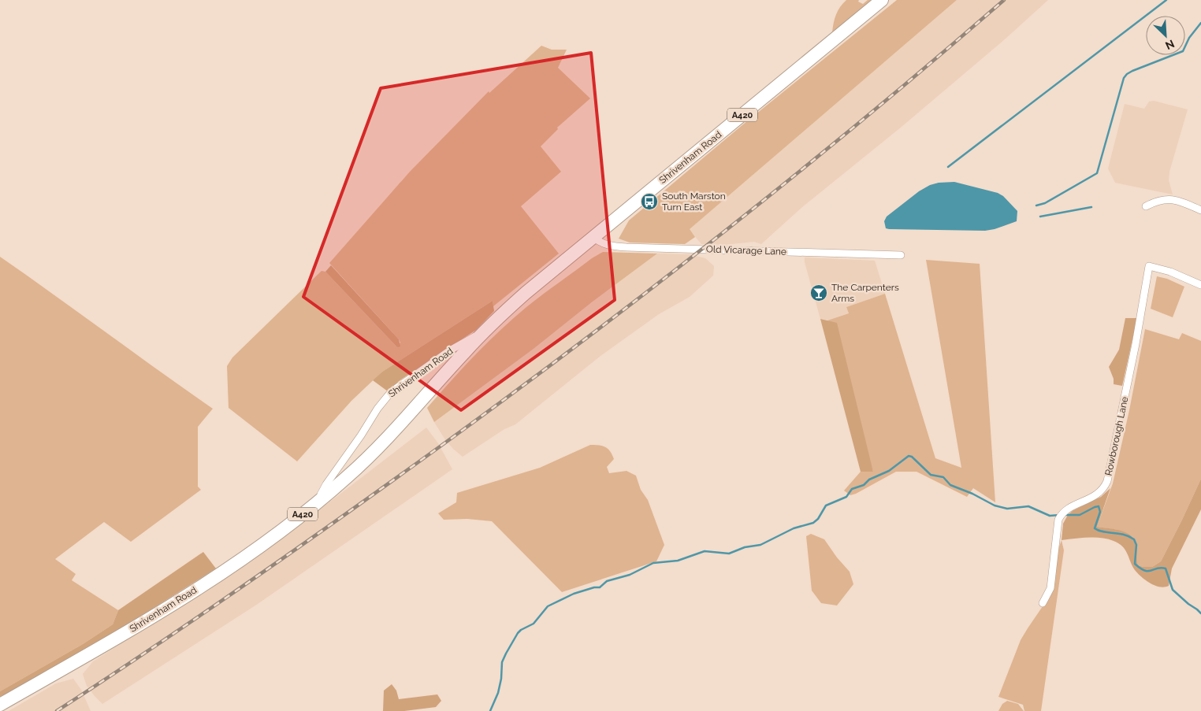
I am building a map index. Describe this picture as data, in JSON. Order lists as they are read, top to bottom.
{
  "streets": {
    "highway": ["A420", "Shrivenham Road"],
    "street": ["Old Vicarage Lane", "Rowborough Lane"]
  },
  "crossings": [
    ["Shrivenham Road", "Old Vicarage Lane"]
  ],
  "places": {
    "bus stop": ["South Marston Turn East"],
    "bar": ["The Carpenters Arms"]
  },
  "north": "bottom right"
}
